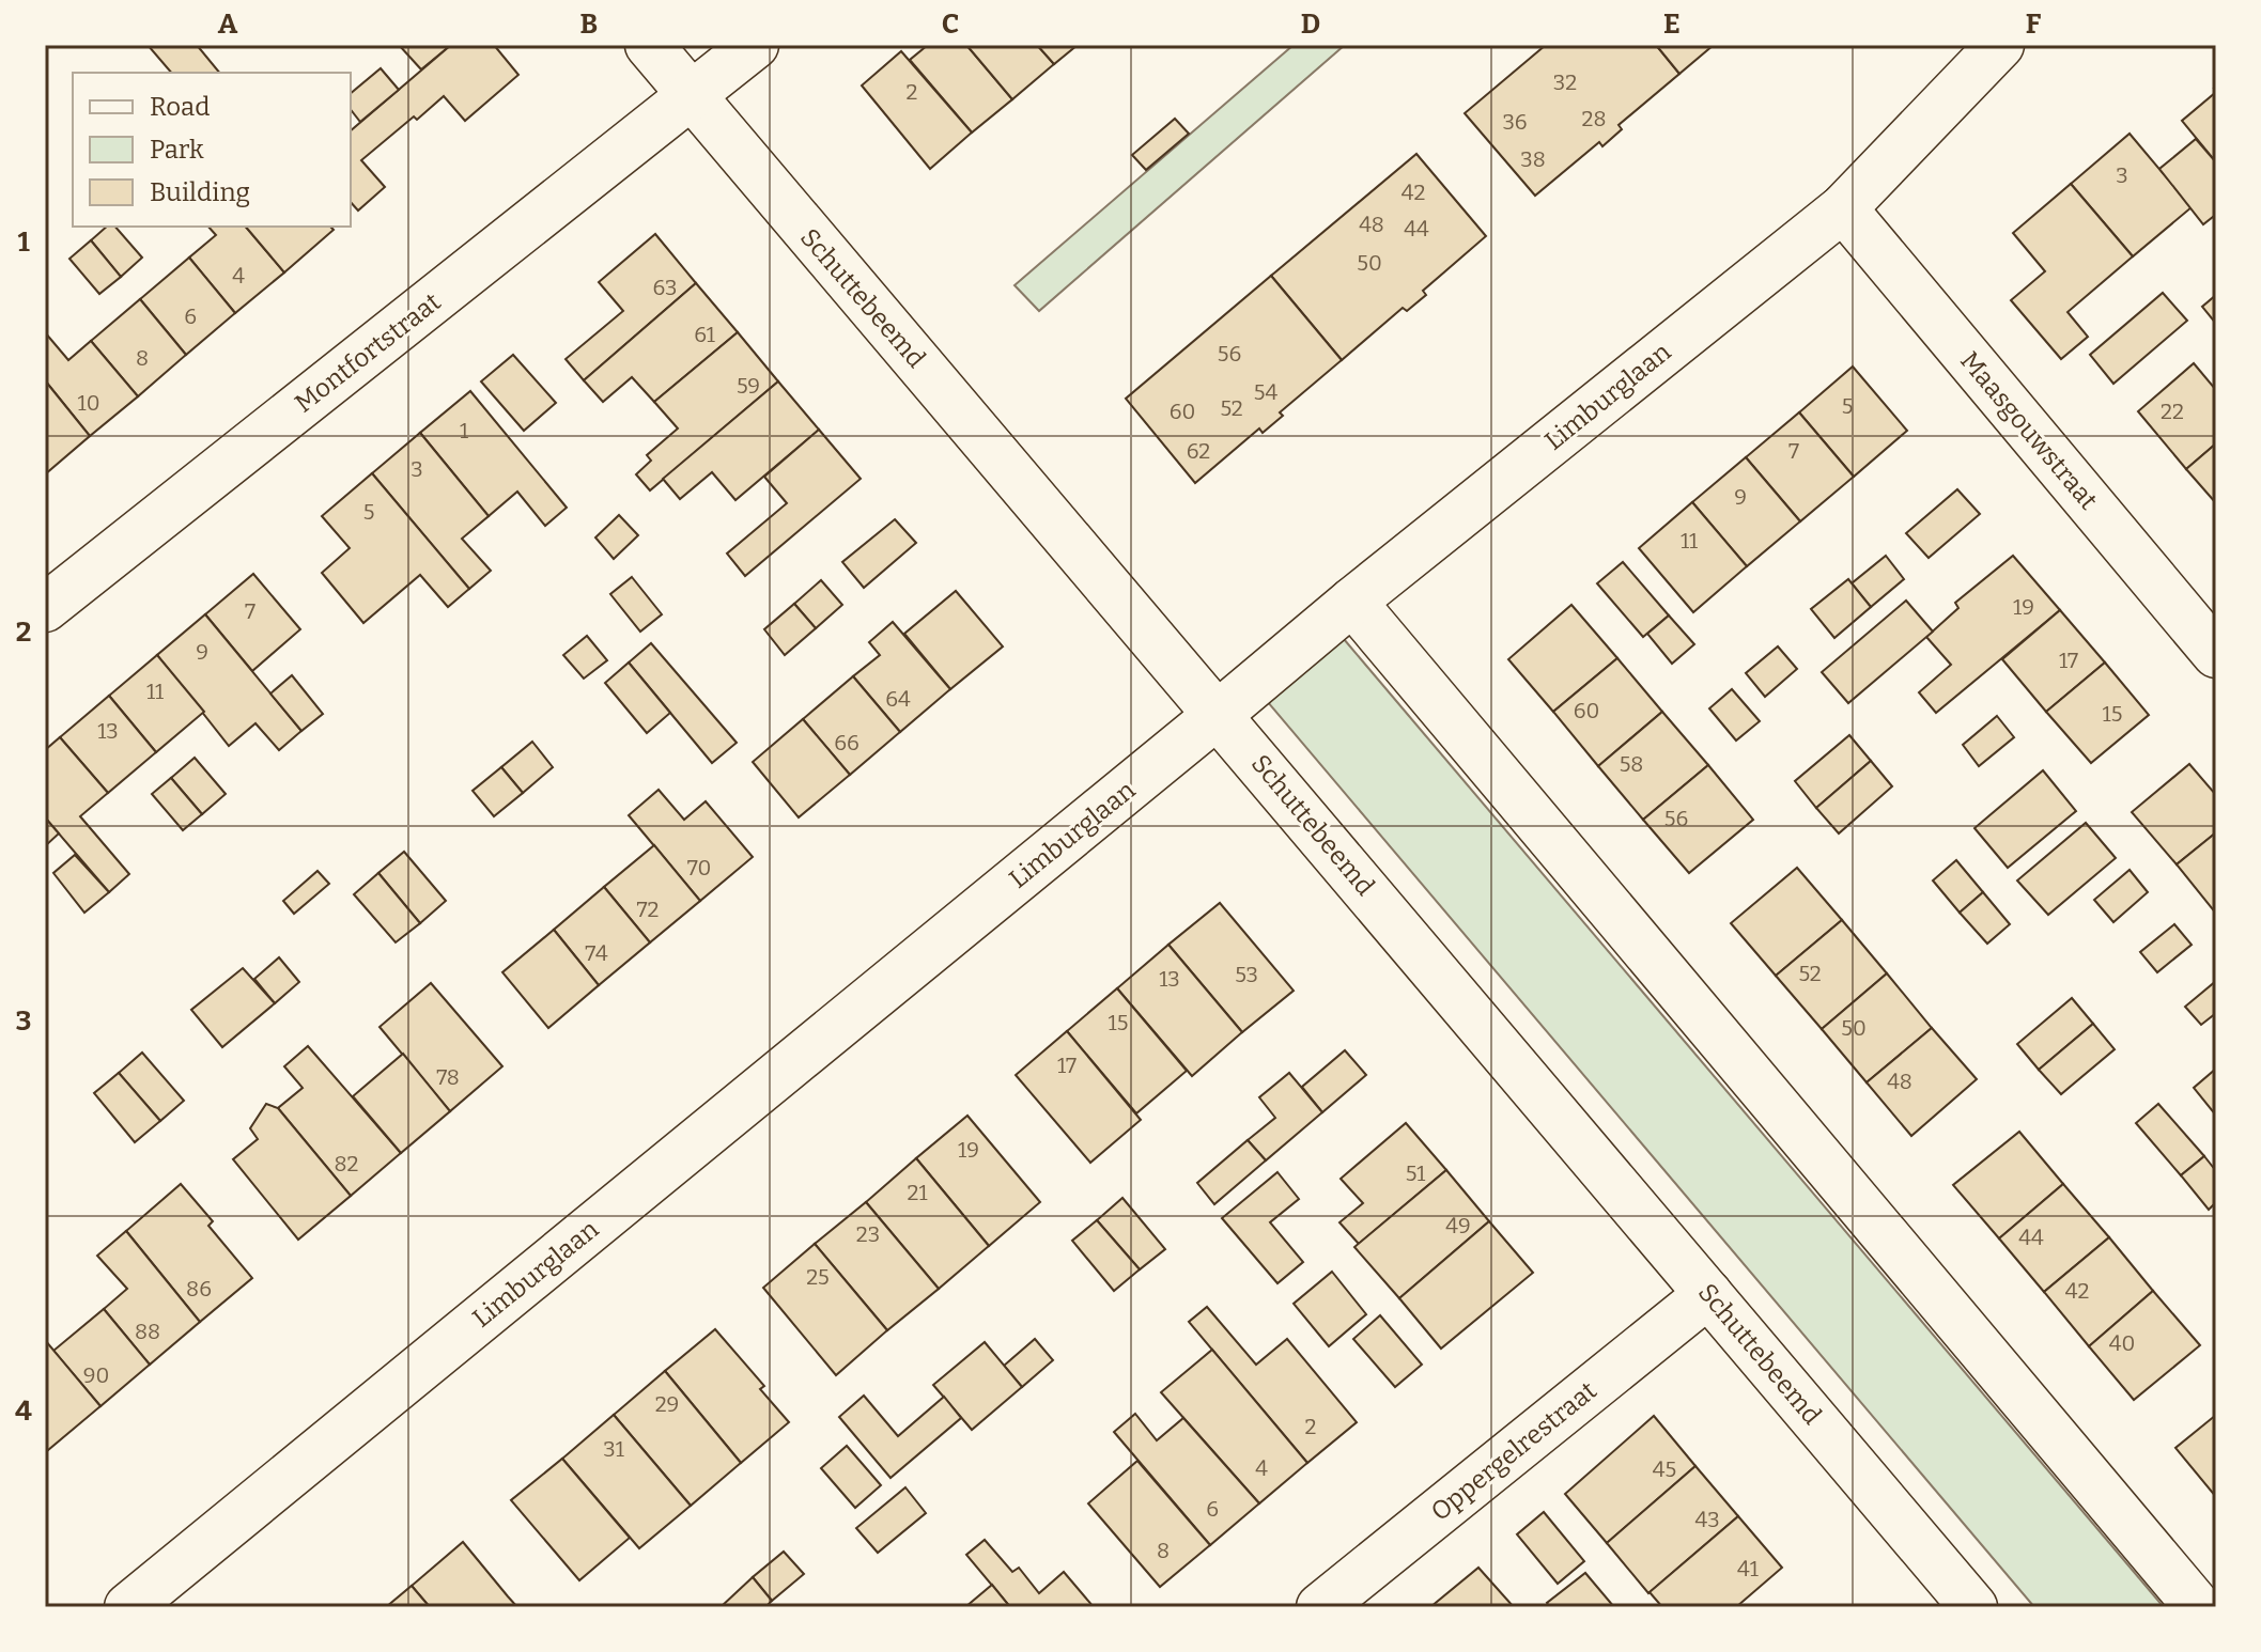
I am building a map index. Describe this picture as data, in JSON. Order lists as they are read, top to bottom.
{
  "streets": {
    "street": [
      "Schuttebeemd",
      "Montfortstraat",
      "Limburglaan",
      "Maasgouwstraat",
      "Oppergelrestraat"
    ]
  },
  "crossings": [
    ["Schuttebeemd", "Montfortstraat"],
    ["Schuttebeemd", "Limburglaan"],
    ["Schuttebeemd", "Oppergelrestraat"],
    ["Limburglaan", "Maasgouwstraat"]
  ],
  "house_numbers": [
    "32",
    "2",
    "28",
    "36",
    "38",
    "3",
    "42",
    "48",
    "44",
    "50",
    "4",
    "63",
    "6",
    "61",
    "56",
    "8",
    "59",
    "54",
    "10",
    "5",
    "52",
    "60",
    "22",
    "1",
    "62",
    "7",
    "3",
    "9",
    "5",
    "11",
    "19",
    "7",
    "9",
    "17",
    "11",
    "64",
    "60",
    "15",
    "13",
    "66",
    "58",
    "56",
    "70",
    "72",
    "74",
    "52",
    "53",
    "13",
    "15",
    "50",
    "17",
    "78",
    "48",
    "19",
    "82",
    "51",
    "21",
    "49",
    "23",
    "44",
    "25",
    "86",
    "42",
    "88",
    "40",
    "90",
    "29",
    "2",
    "31",
    "4",
    "45",
    "6",
    "43",
    "8",
    "41"
  ],
  "legend": ["Road", "Park", "Building"],
  "grid": {
    "columns": [
      "A",
      "B",
      "C",
      "D",
      "E",
      "F"
    ],
    "rows": [
      "1",
      "2",
      "3",
      "4"
    ]
  }
}
